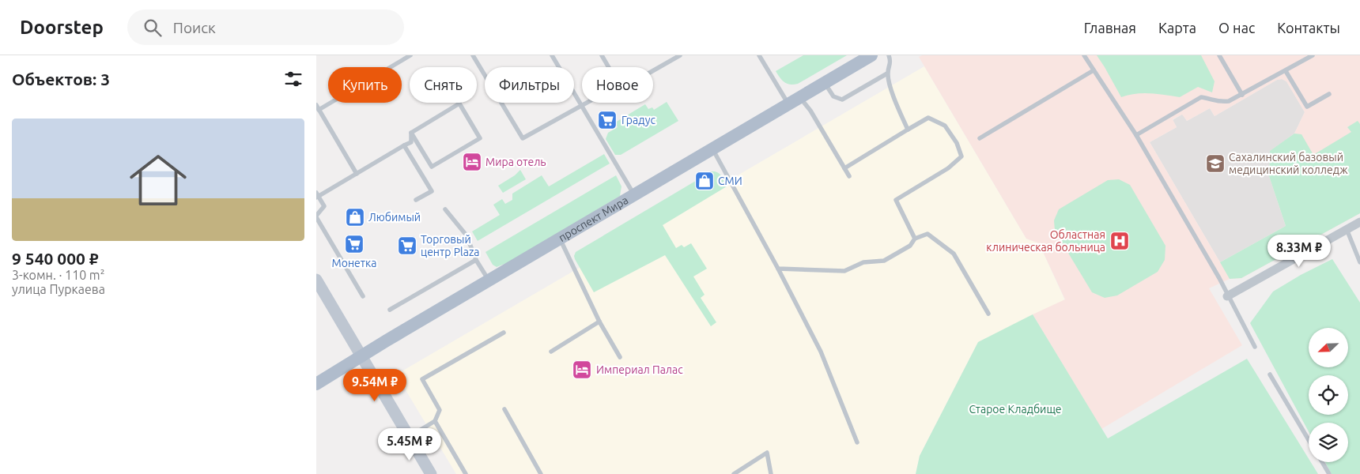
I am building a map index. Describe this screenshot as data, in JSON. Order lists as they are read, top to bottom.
{
  "streets": {
    "main road": ["проспект Мира"]
  },
  "parks": ["Старое Кладбище"],
  "places": {
    "supermarket": ["Градус", "Монетка", "Торговый центр Plaza"],
    "hotel": ["Мира отель", "Империал Палас"],
    "school or university": ["Сахалинский базовый медицинский колледж"],
    "shop": ["СМИ", "Любимый"],
    "hospital": ["Областная клиническая больница"]
  },
  "north": "bottom left",
  "page": {
    "header": "Doorstep",
    "search": "Поиск",
    "nav": [
      "Главная",
      "Карта",
      "О нас",
      "Контакты"
    ],
    "heading": "Объектов: 3",
    "chip": [
      "Купить",
      "Снять",
      "Фильтры",
      "Новое"
    ],
    "list": [
      {
        "name": "9 540 000 ₽",
        "note": "3-комн. · 110 m² · улица Пуркаева"
      }
    ],
    "price": ["8.33M ₽", "9.54M ₽", "5.45M ₽"]
  }
}
